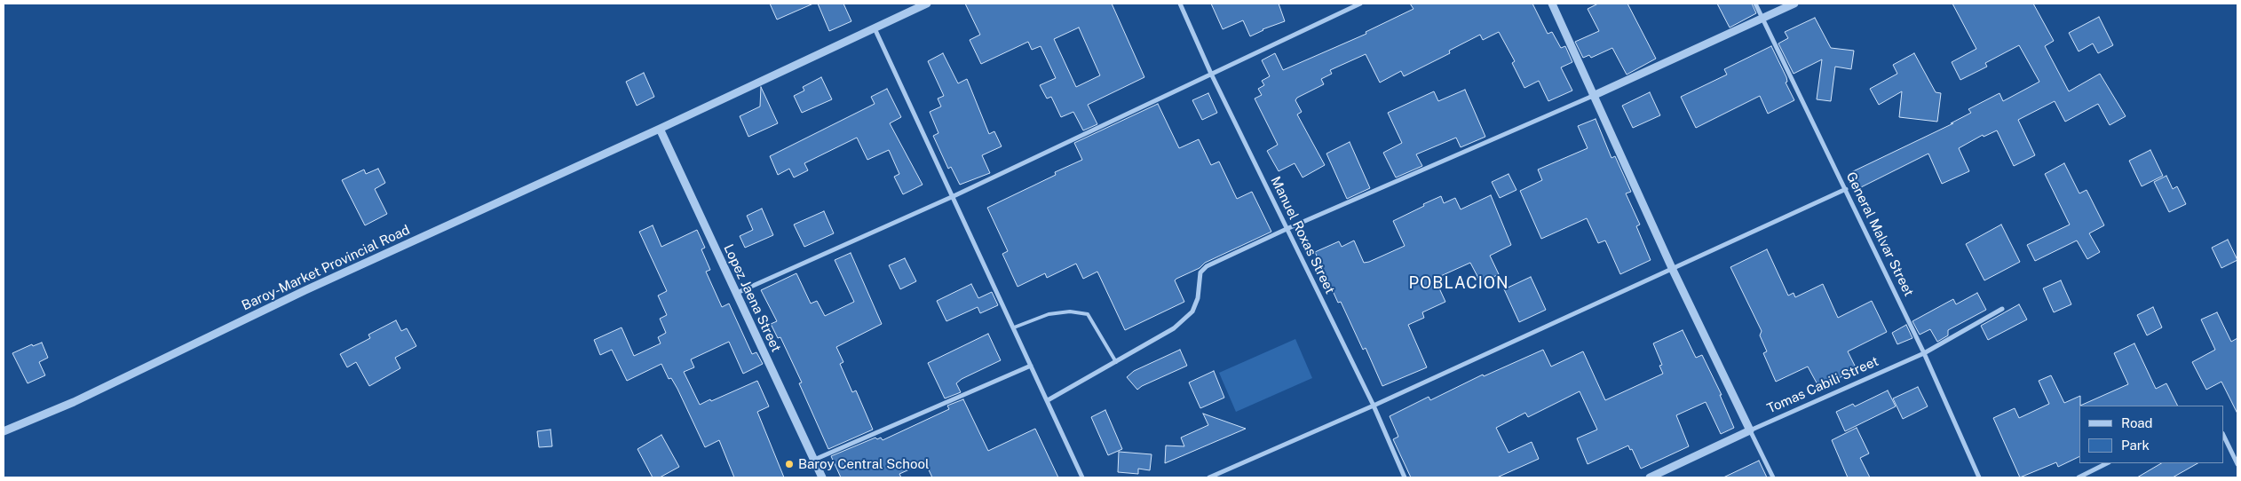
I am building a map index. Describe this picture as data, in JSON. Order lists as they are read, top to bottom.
{
  "streets": {
    "street": [
      "General Malvar Street",
      "Manuel Roxas Street",
      "Baroy-Market Provincial Road",
      "Lopez Jaena Street",
      "Tomas Cabili Street"
    ]
  },
  "crossings": [
    ["General Malvar Street", "Tomas Cabili Street"],
    ["Baroy-Market Provincial Road", "Lopez Jaena Street"]
  ],
  "districts": ["POBLACION"],
  "places": ["Baroy Central School"],
  "legend": ["Road", "Park"]
}
